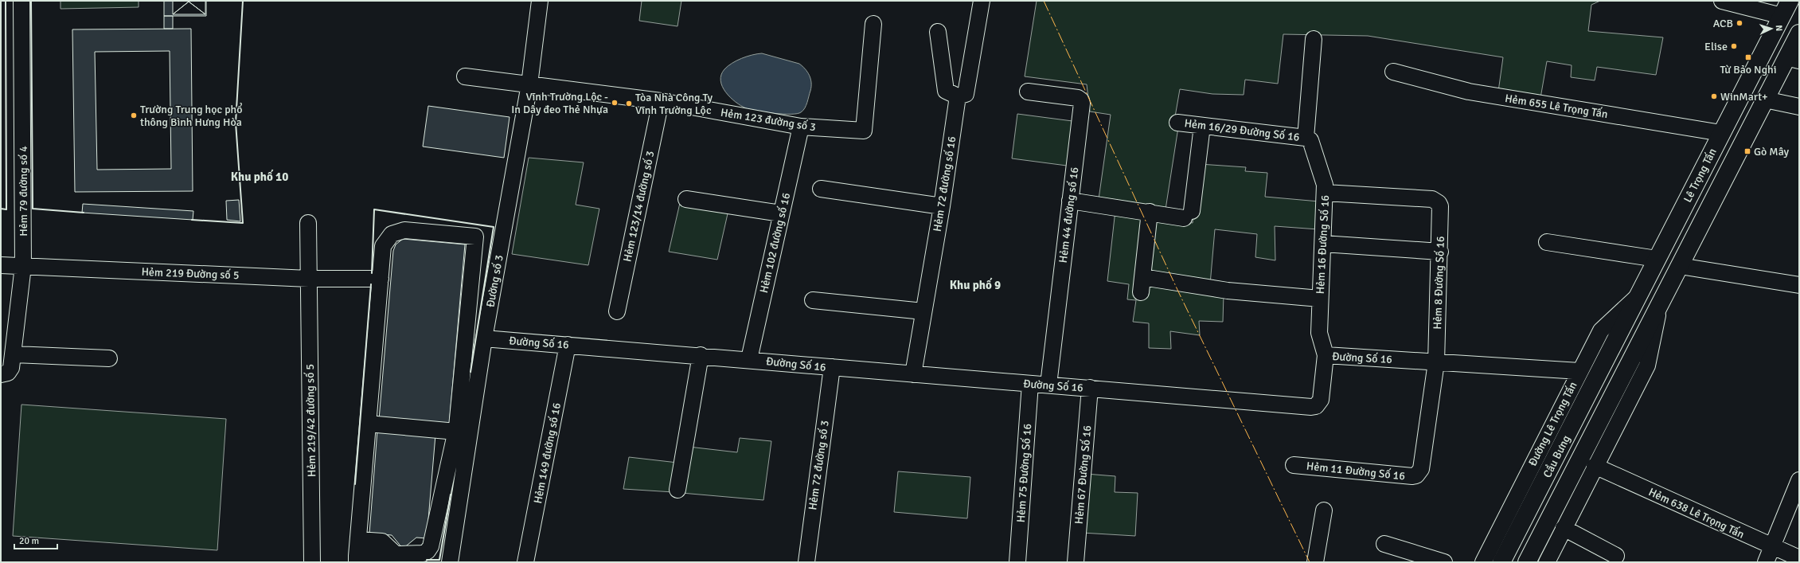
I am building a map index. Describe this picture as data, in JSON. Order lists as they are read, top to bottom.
{
  "streets": {
    "main road": ["Lê Trọng Tấn", "Cầu Bưng"],
    "street": [
      "Hẻm 655 Lê Trọng Tấn",
      "Hẻm 123 đường số 3",
      "Hẻm 16/29 Đường Số 16",
      "Hẻm 72 đường số 16",
      "Hẻm 79 đường số 4",
      "Hẻm 123/14 đường số 3",
      "Hẻm 44 đường số 16",
      "Hẻm 102 đường số 16",
      "Hẻm 16 Đường Số 16",
      "Hẻm 219 Đường số 5",
      "Đường số 3",
      "Hẻm 8 Đường Số 16",
      "Đường Số 16",
      "Hẻm 219/42 đường số 5",
      "Đường Lê Trọng Tấn",
      "Hẻm 149 đường số 16",
      "Hẻm 72 đường số 3",
      "Hẻm 11 Đường Số 16",
      "Hẻm 75 Đường Số 16",
      "Hẻm 67 Đường Số 16",
      "Hẻm 638 Lê Trọng Tấn"
    ]
  },
  "crossings": [
    ["Hẻm 655 Lê Trọng Tấn", "Lê Trọng Tấn"],
    ["Hẻm 123 đường số 3", "Hẻm 123/14 đường số 3"],
    ["Hẻm 123 đường số 3", "Hẻm 102 đường số 16"],
    ["Hẻm 123 đường số 3", "Đường số 3"],
    ["Hẻm 16/29 Đường Số 16", "Hẻm 16 Đường Số 16"],
    ["Lê Trọng Tấn", "Đường Lê Trọng Tấn"],
    ["Lê Trọng Tấn", "Cầu Bưng"],
    ["Hẻm 72 đường số 16", "Đường Số 16"],
    ["Hẻm 79 đường số 4", "Hẻm 219 Đường số 5"],
    ["Hẻm 44 đường số 16", "Đường Số 16"],
    ["Hẻm 102 đường số 16", "Đường Số 16"],
    ["Hẻm 16 Đường Số 16", "Hẻm 8 Đường Số 16"],
    ["Hẻm 16 Đường Số 16", "Đường Số 16"],
    ["Hẻm 219 Đường số 5", "Hẻm 219/42 đường số 5"],
    ["Đường số 3", "Đường Số 16"],
    ["Hẻm 8 Đường Số 16", "Đường Số 16"],
    ["Hẻm 8 Đường Số 16", "Hẻm 11 Đường Số 16"],
    ["Đường Số 16", "Đường Lê Trọng Tấn"],
    ["Đường Số 16", "Hẻm 149 đường số 16"],
    ["Đường Số 16", "Hẻm 72 đường số 3"],
    ["Đường Số 16", "Hẻm 11 Đường Số 16"],
    ["Đường Số 16", "Hẻm 75 Đường Số 16"],
    ["Đường Số 16", "Hẻm 67 Đường Số 16"]
  ],
  "districts": ["Khu phố 10", "Khu phố 9"],
  "places": {
    "other": [
      "ACB",
      "Elise",
      "WinMart+",
      "Vĩnh Trường Lộc - In Dây đeo Thẻ Nhựa",
      "Tòa Nhà Công Ty Vĩnh Trường Lộc",
      "Trường Trung học phổ thông Bình Hưng Hòa"
    ],
    "transit": ["Từ Bảo Nghi", "Gò Mây"]
  },
  "scale_bar": "20 m",
  "north": "right"
}
